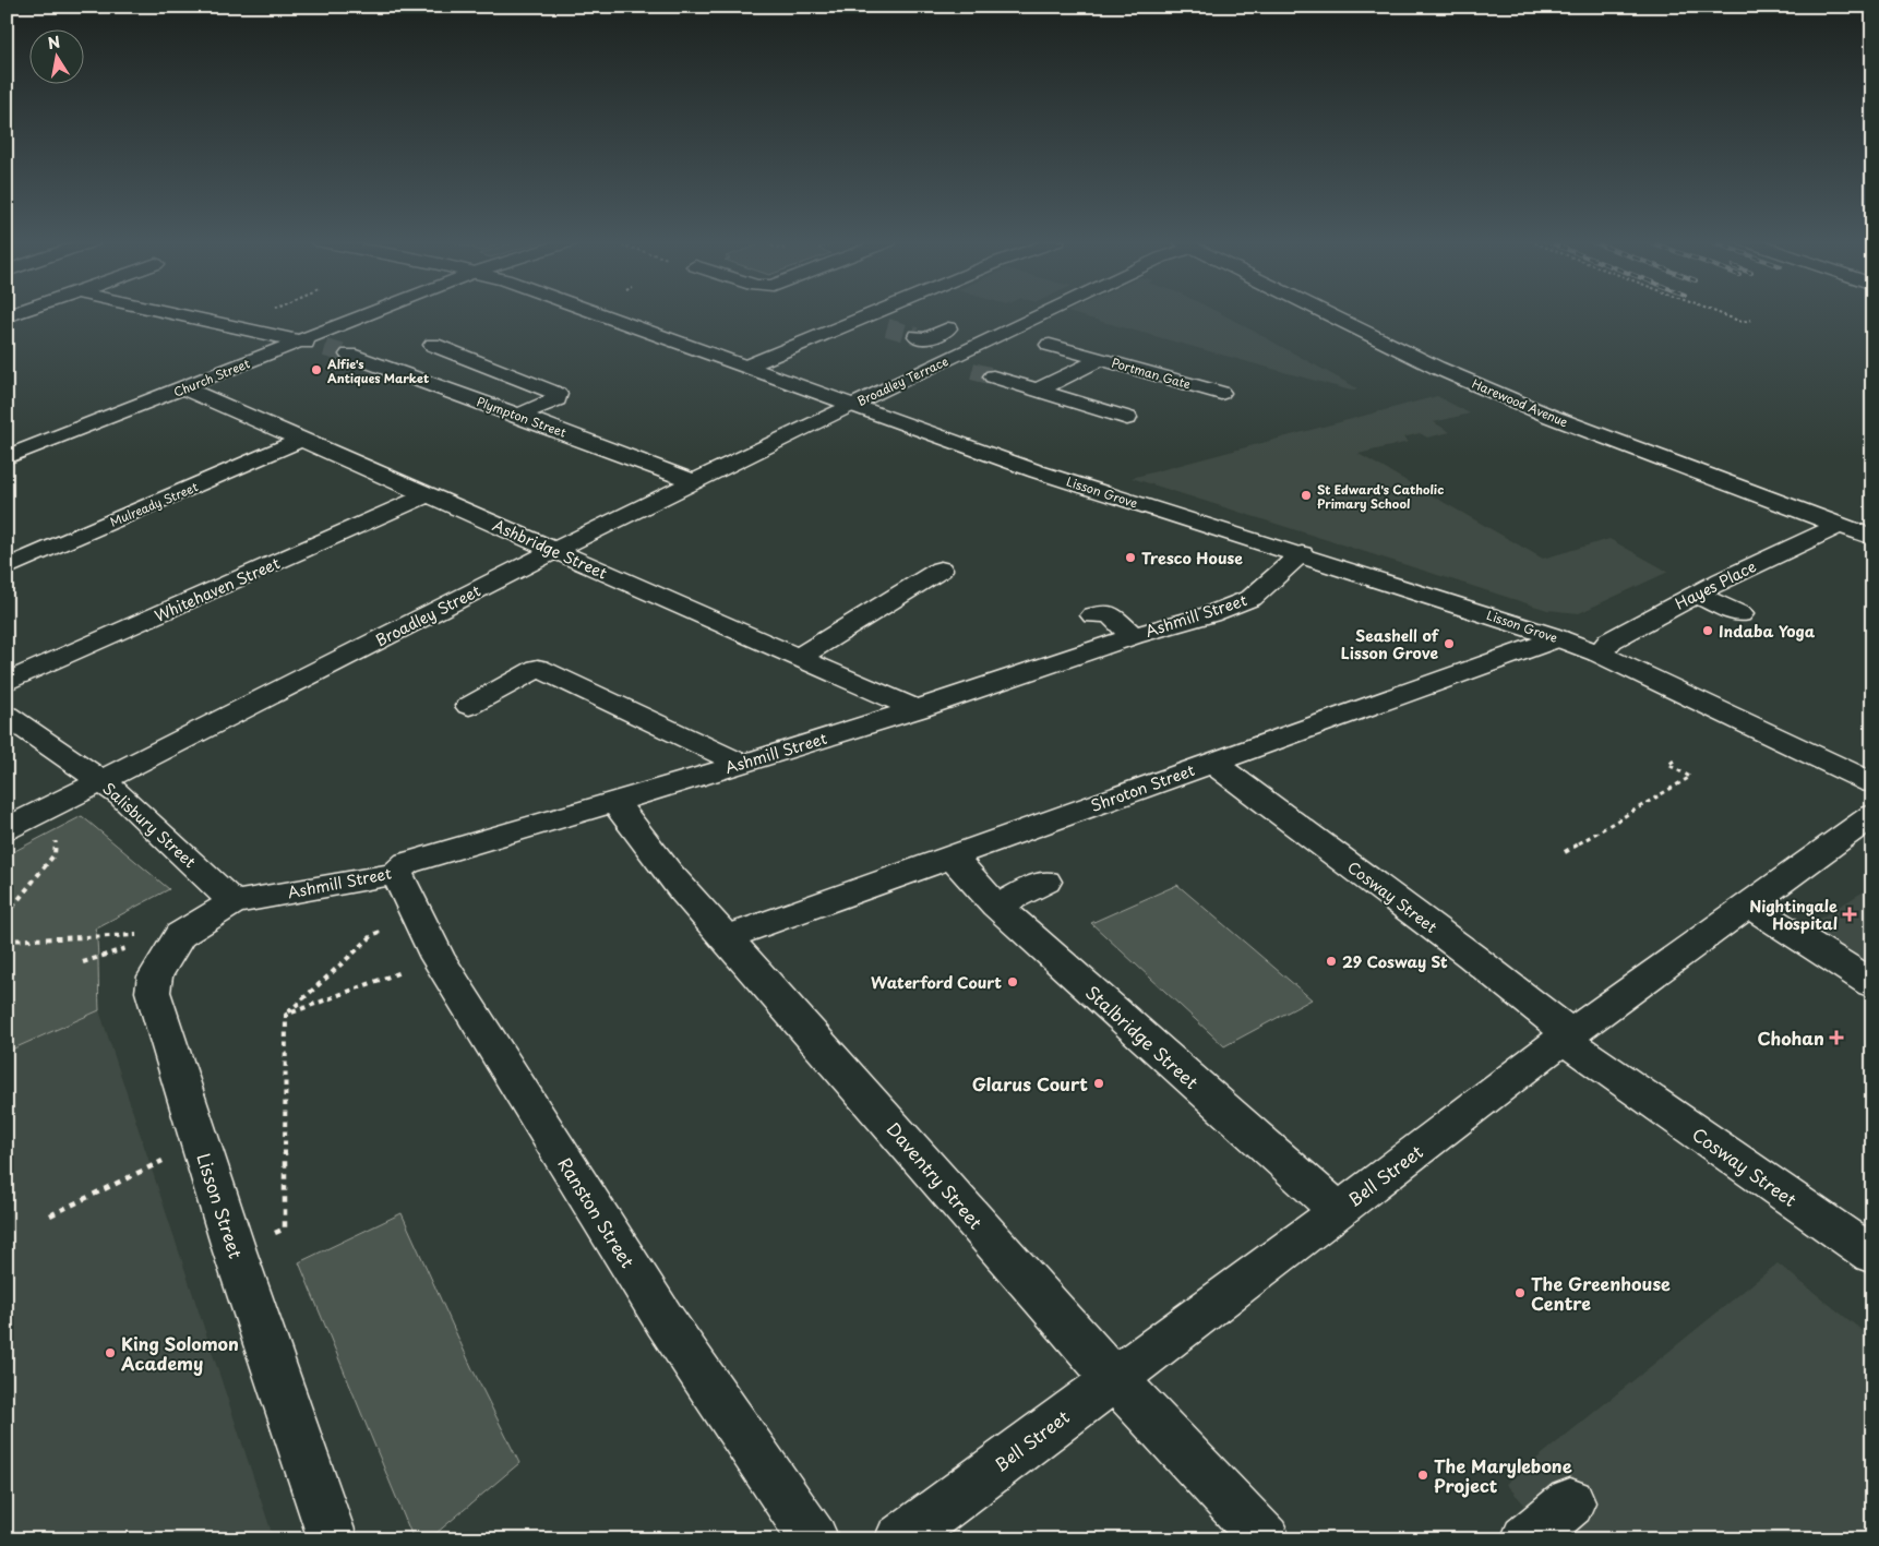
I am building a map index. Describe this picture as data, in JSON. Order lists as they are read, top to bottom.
{
  "streets": {
    "street": [
      "Portman Gate",
      "Church Street",
      "Broadley Terrace",
      "Harewood Avenue",
      "Plympton Street",
      "Lisson Grove",
      "Mulready Street",
      "Ashbridge Street",
      "Hayes Place",
      "Whitehaven Street",
      "Broadley Street",
      "Ashmill Street",
      "Shroton Street",
      "Salisbury Street",
      "Cosway Street",
      "Stalbridge Street",
      "Daventry Street",
      "Bell Street",
      "Lisson Street",
      "Ranston Street"
    ]
  },
  "crossings": [
    ["Portman Gate", "Broadley Terrace"],
    ["Church Street", "Ashbridge Street"],
    ["Broadley Terrace", "Lisson Grove"],
    ["Broadley Terrace", "Broadley Street"],
    ["Harewood Avenue", "Hayes Place"],
    ["Plympton Street", "Broadley Street"],
    ["Lisson Grove", "Hayes Place"],
    ["Lisson Grove", "Broadley Street"],
    ["Lisson Grove", "Ashmill Street"],
    ["Lisson Grove", "Shroton Street"],
    ["Mulready Street", "Ashbridge Street"],
    ["Ashbridge Street", "Whitehaven Street"],
    ["Ashbridge Street", "Broadley Street"],
    ["Ashbridge Street", "Ashmill Street"],
    ["Broadley Street", "Salisbury Street"],
    ["Ashmill Street", "Salisbury Street"],
    ["Ashmill Street", "Daventry Street"],
    ["Ashmill Street", "Lisson Street"],
    ["Ashmill Street", "Ranston Street"],
    ["Shroton Street", "Cosway Street"],
    ["Shroton Street", "Stalbridge Street"],
    ["Shroton Street", "Daventry Street"],
    ["Salisbury Street", "Lisson Street"],
    ["Cosway Street", "Bell Street"],
    ["Stalbridge Street", "Bell Street"],
    ["Daventry Street", "Bell Street"]
  ],
  "places": {
    "other": [
      "Alfie's Antiques Market",
      "St Edward's Catholic Primary School",
      "Tresco House",
      "Indaba Yoga",
      "Seashell of Lisson Grove",
      "29 Cosway St",
      "Waterford Court",
      "Glarus Court",
      "The Greenhouse Centre",
      "King Solomon Academy",
      "The Marylebone Project"
    ],
    "health": ["Nightingale Hospital", "Chohan"]
  },
  "north": "top"
}
